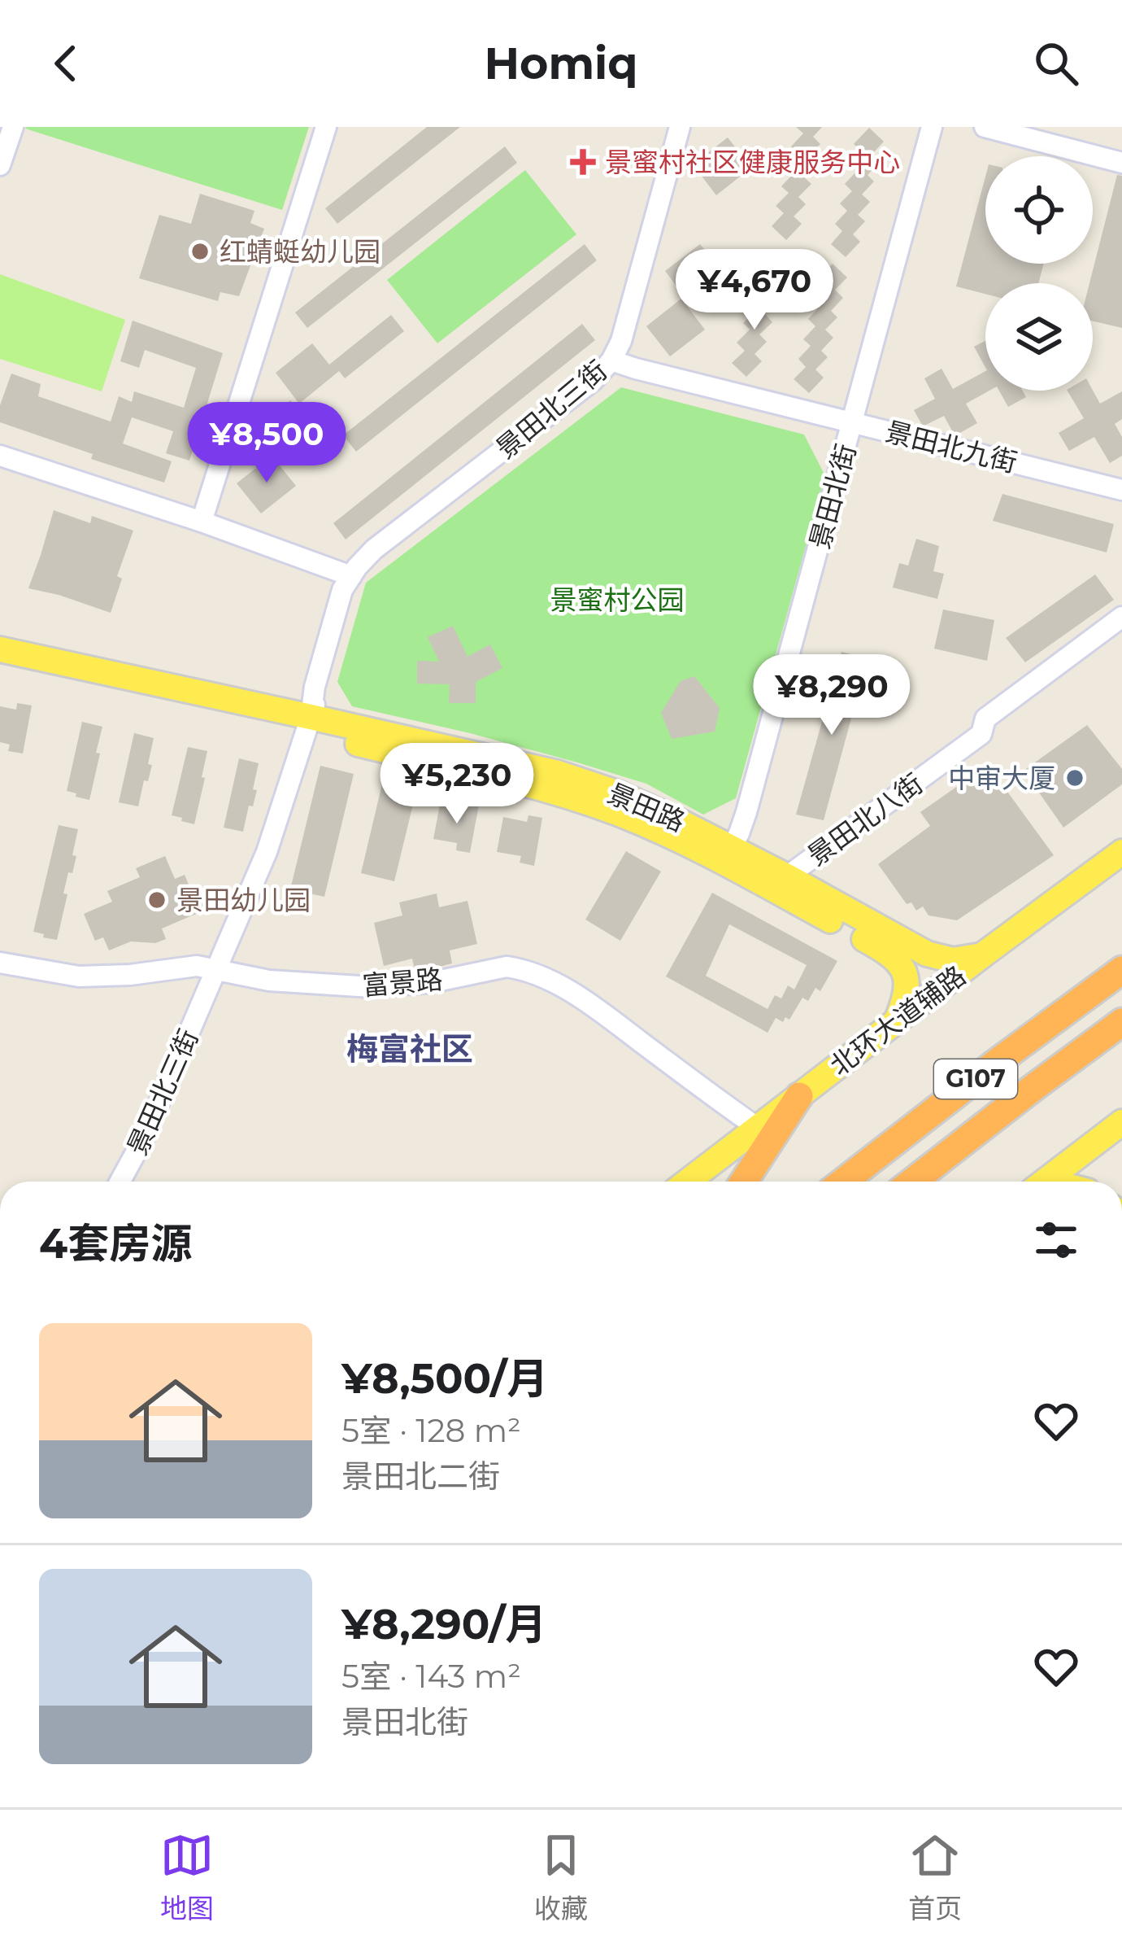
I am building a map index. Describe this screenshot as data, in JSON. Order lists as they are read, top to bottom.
{
  "streets": {
    "highway": ["G107"],
    "main road": ["景田路", "北环大道辅路"],
    "street": [
      "景田北三街",
      "景田北九街",
      "景田北街",
      "景田北八街",
      "富景路"
    ]
  },
  "crossings": [
    ["景田北三街", "景田北九街"],
    ["景田北三街", "景田路"],
    ["景田北三街", "富景路"],
    ["景田北九街", "景田北街"],
    ["景田北街", "景田路"],
    ["景田路", "景田北八街"],
    ["景田路", "北环大道辅路"],
    ["富景路", "北环大道辅路"]
  ],
  "districts": ["梅富社区"],
  "parks": ["景蜜村公园"],
  "places": {
    "health": ["景蜜村社区健康服务中心"],
    "other": ["红蜻蜓幼儿园", "中审大厦", "景田幼儿园"]
  },
  "page": {
    "header": "Homiq",
    "price": [
      "¥4,670",
      "¥8,500",
      "¥8,290",
      "¥5,230"
    ],
    "heading": "4套房源",
    "list": [
      {
        "name": "¥8,500/月",
        "note": "5室 · 128 m² · 景田北二街"
      },
      {
        "name": "¥8,290/月",
        "note": "5室 · 143 m² · 景田北街"
      }
    ],
    "tabs": ["地图", "收藏", "首页"]
  }
}
